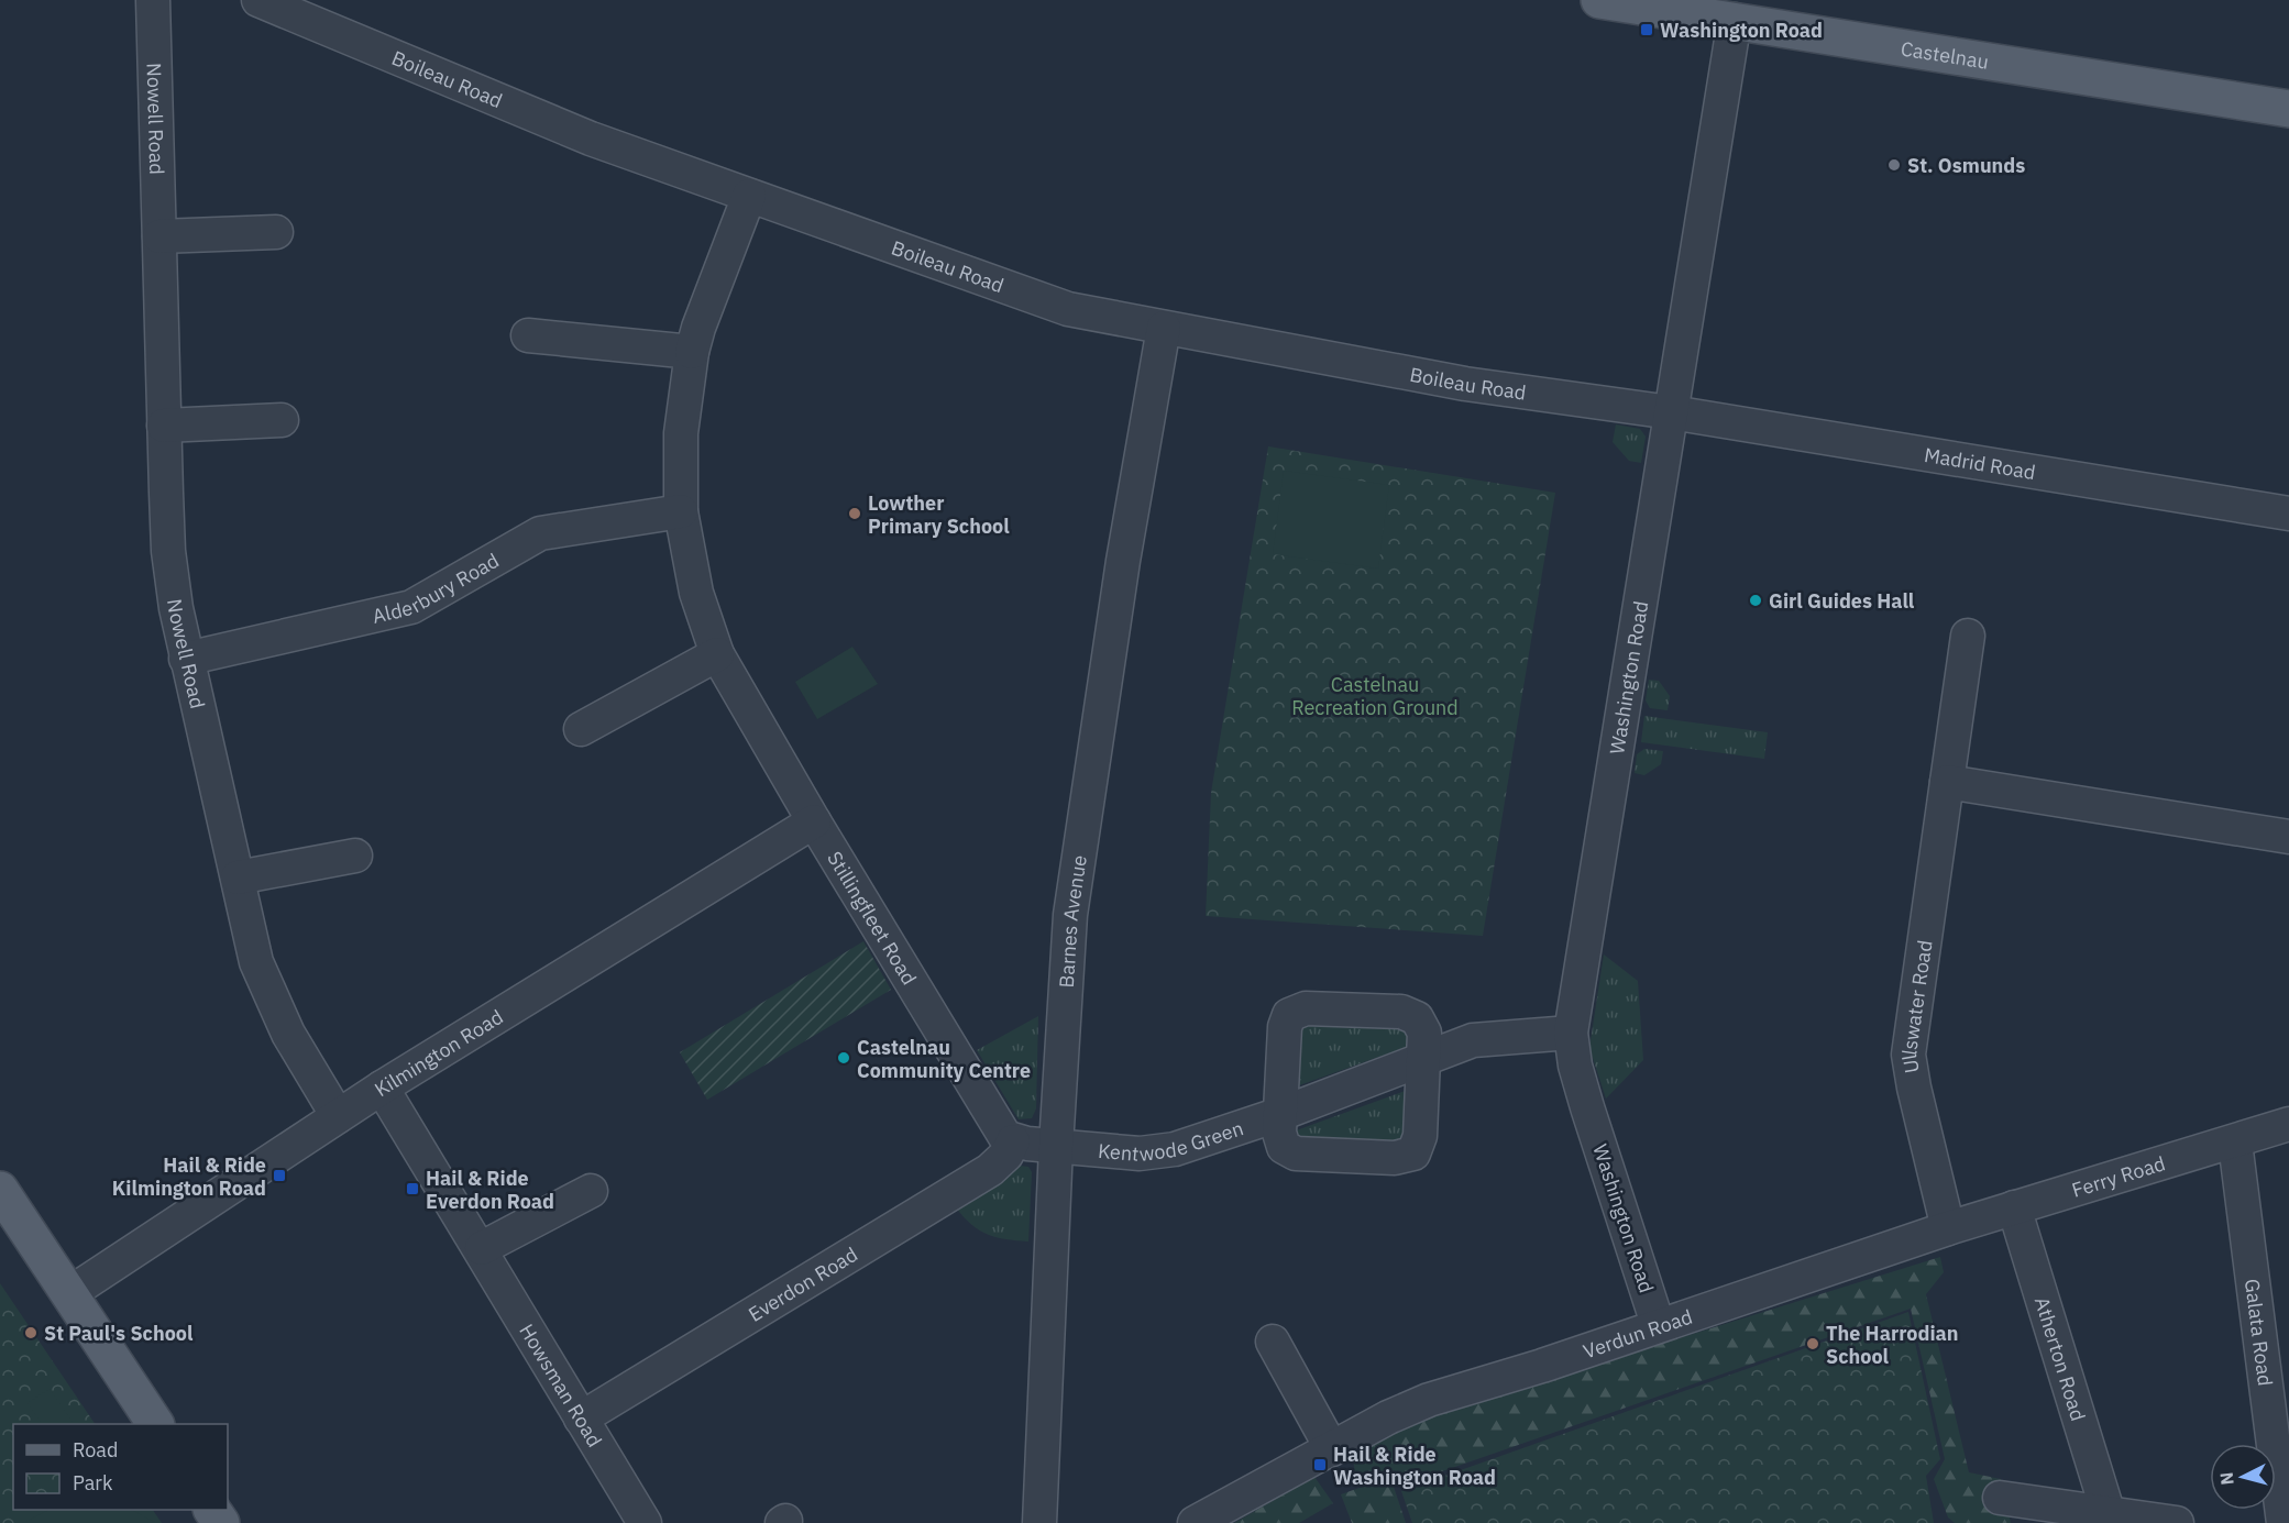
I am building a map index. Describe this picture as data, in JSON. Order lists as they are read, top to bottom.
{
  "streets": {
    "main road": ["Castelnau"],
    "street": [
      "Boileau Road",
      "Nowell Road",
      "Madrid Road",
      "Alderbury Road",
      "Washington Road",
      "Stillingfleet Road",
      "Barnes Avenue",
      "Ullswater Road",
      "Kilmington Road",
      "Kentwode Green",
      "Ferry Road",
      "Everdon Road",
      "Verdun Road",
      "Galata Road",
      "Atherton Road",
      "Howsman Road"
    ]
  },
  "crossings": [
    ["Castelnau", "Washington Road"],
    ["Boileau Road", "Madrid Road"],
    ["Boileau Road", "Washington Road"],
    ["Boileau Road", "Stillingfleet Road"],
    ["Boileau Road", "Barnes Avenue"],
    ["Nowell Road", "Alderbury Road"],
    ["Nowell Road", "Kilmington Road"],
    ["Madrid Road", "Washington Road"],
    ["Alderbury Road", "Stillingfleet Road"],
    ["Washington Road", "Kentwode Green"],
    ["Washington Road", "Verdun Road"],
    ["Stillingfleet Road", "Kilmington Road"],
    ["Stillingfleet Road", "Everdon Road"],
    ["Barnes Avenue", "Kentwode Green"],
    ["Ullswater Road", "Ferry Road"],
    ["Ullswater Road", "Verdun Road"],
    ["Kilmington Road", "Howsman Road"],
    ["Ferry Road", "Verdun Road"],
    ["Ferry Road", "Galata Road"],
    ["Ferry Road", "Atherton Road"],
    ["Everdon Road", "Howsman Road"]
  ],
  "parks": ["Castelnau Recreation Ground"],
  "places": {
    "transit": [
      "Washington Road",
      "Hail & Ride Kilmington Road",
      "Hail & Ride Everdon Road",
      "Hail & Ride Washington Road"
    ],
    "other": [
      "St. Osmunds",
      "Lowther Primary School",
      "Girl Guides Hall",
      "Castelnau Community Centre",
      "St Paul's School",
      "The Harrodian School"
    ]
  },
  "legend": ["Road", "Park"],
  "north": "left"
}
